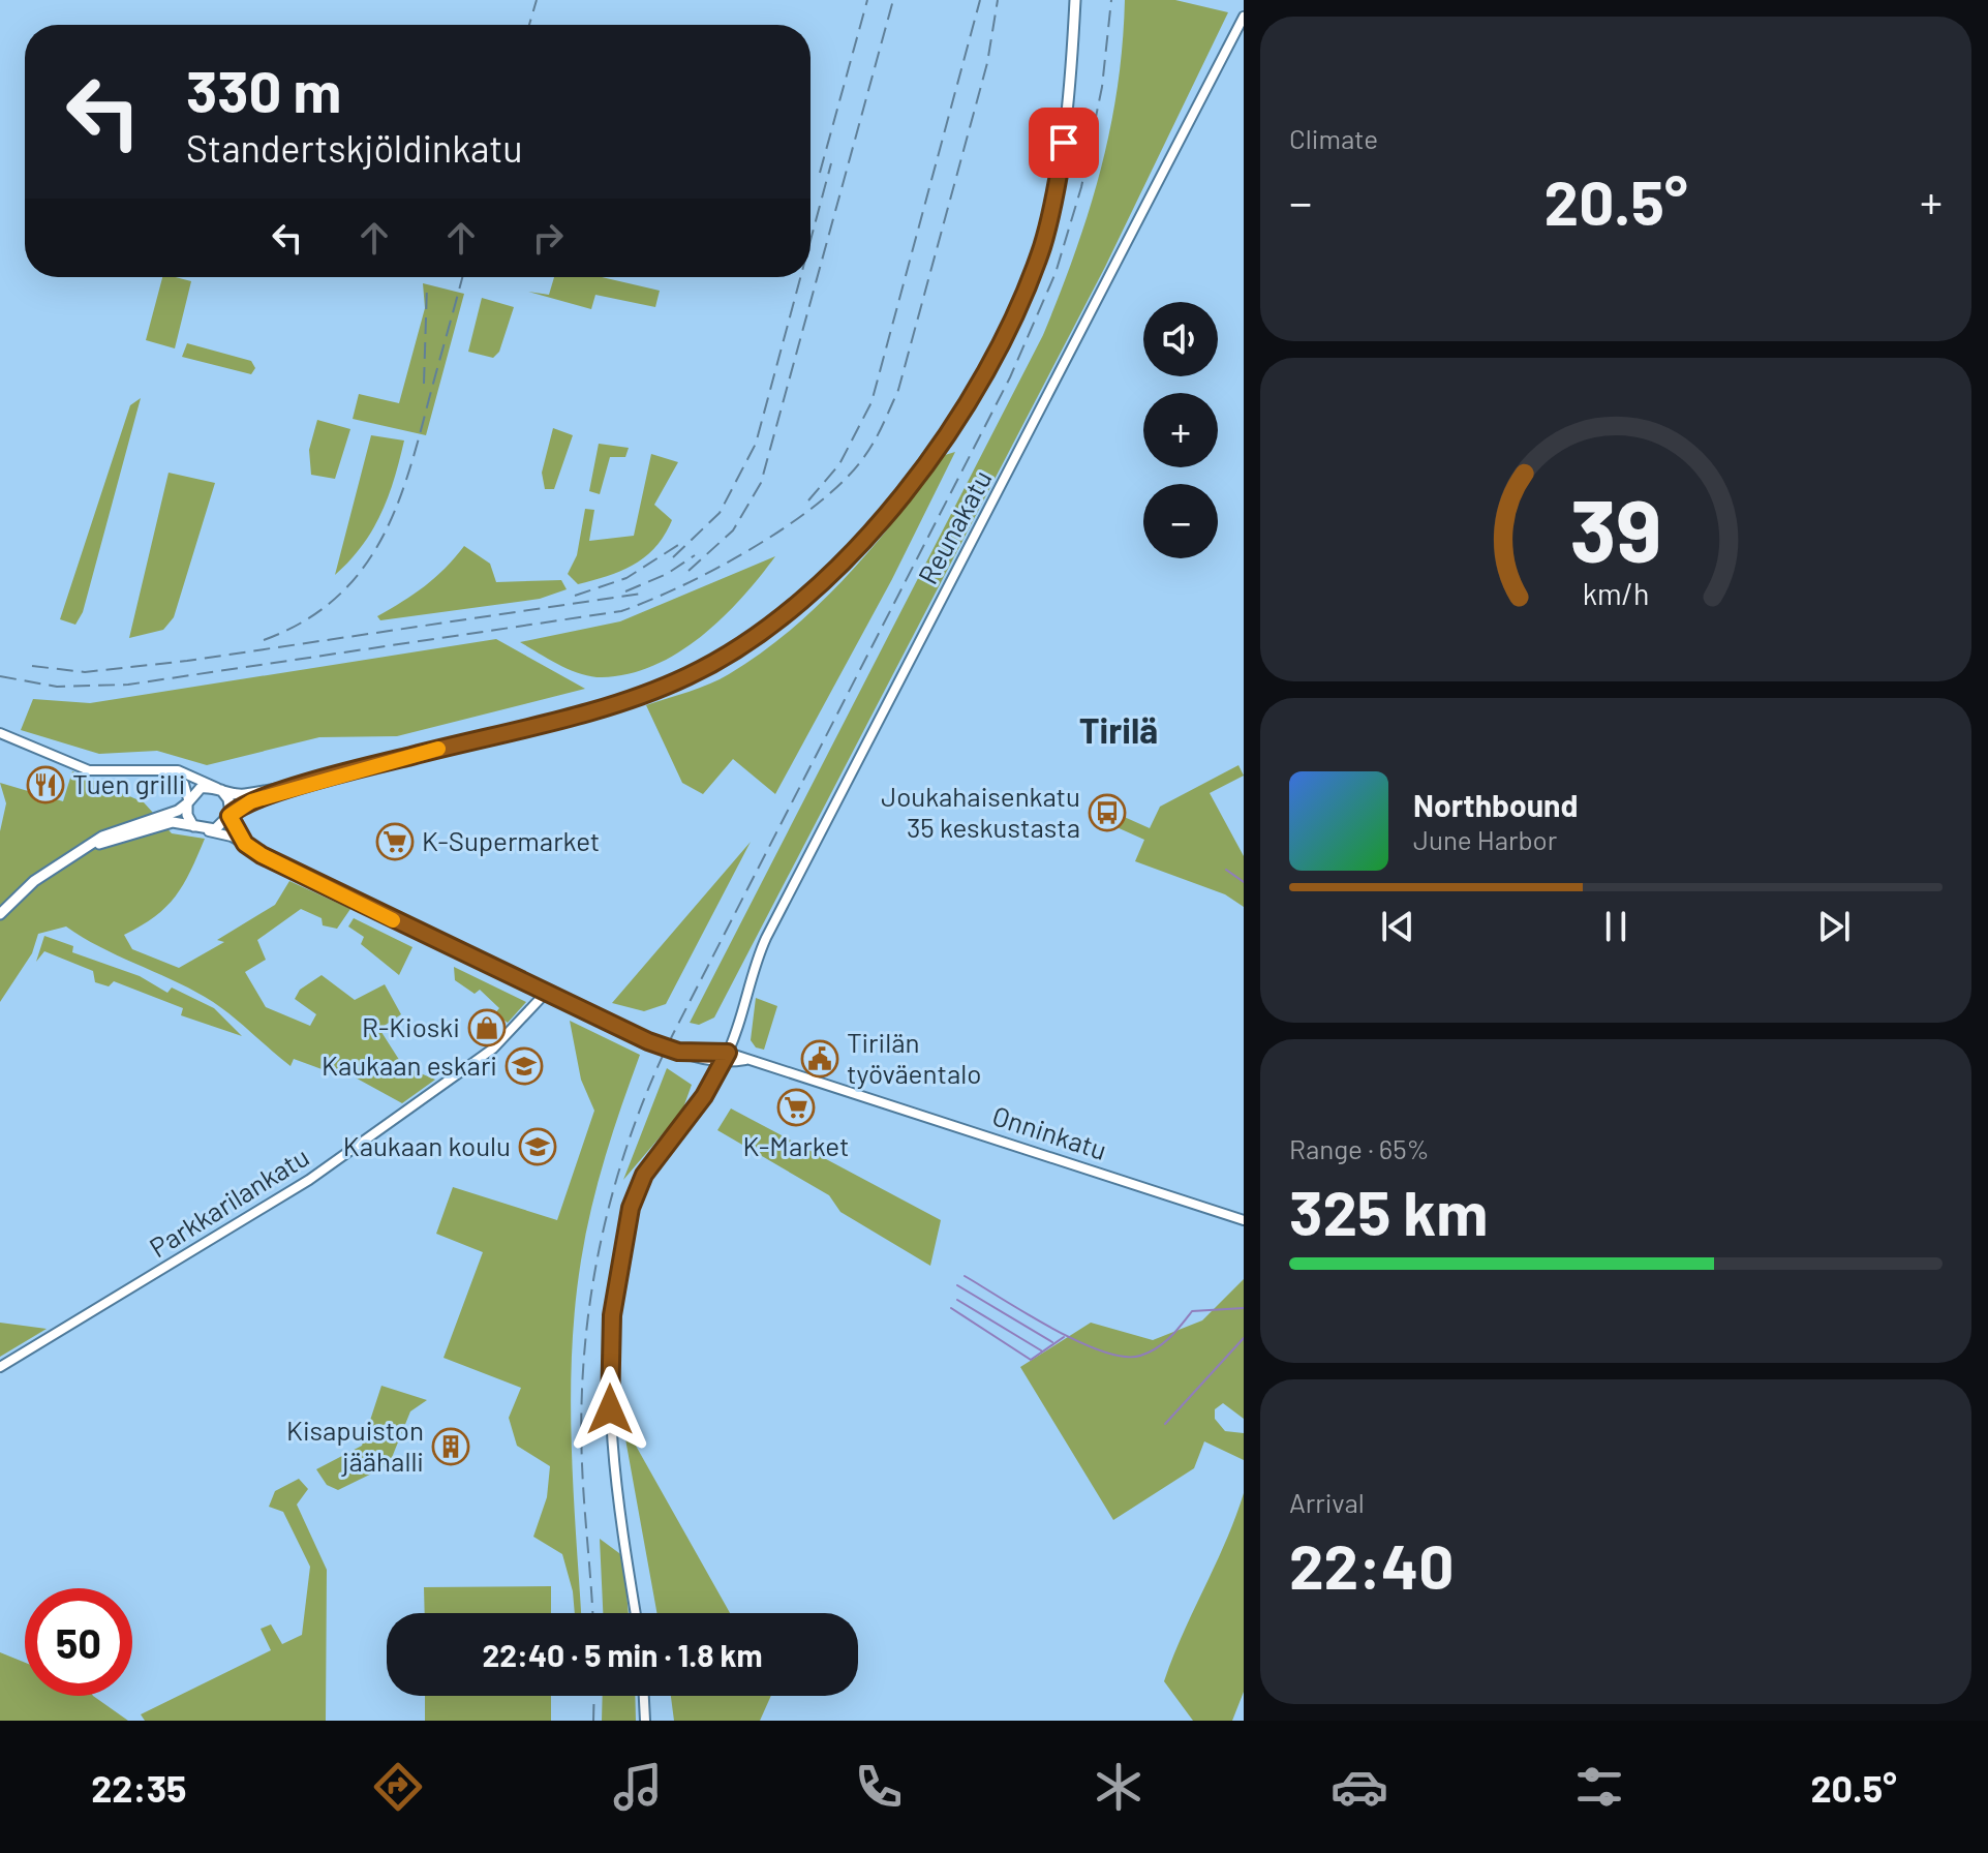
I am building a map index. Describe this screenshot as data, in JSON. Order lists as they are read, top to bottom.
{
  "streets": {
    "street": ["Reunakatu", "Onninkatu", "Parkkarilankatu"]
  },
  "crossings": [
    ["Reunakatu", "Onninkatu"]
  ],
  "districts": ["Tirilä"],
  "places": {
    "restaurant": ["Tuen grilli"],
    "bus stop": ["Joukahaisenkatu 35 keskustasta"],
    "supermarket": ["K-Supermarket", "K-Market"],
    "shop": ["R-Kioski"],
    "public building": ["Tirilän työväentalo"],
    "school or university": ["Kaukaan eskari", "Kaukaan koulu"],
    "building": ["Kisapuiston jäähalli"]
  },
  "page": {
    "tile": [
      "Climate",
      ["Range · 65%", "325 km"],
      ["Arrival", "22:40"]
    ],
    "turn": ["330 m", "Standertskjöldinkatu"],
    "heat": ["−", "20.5°", "+"],
    "map_buttons": ["+", "−"],
    "song": ["Northbound", "June Harbor"],
    "limit": "50",
    "trip": "22:40 · 5 min · 1.8 km",
    "tabs": ["22:35", "20.5°"],
    "gauge": ["39", "km/h"]
  }
}
